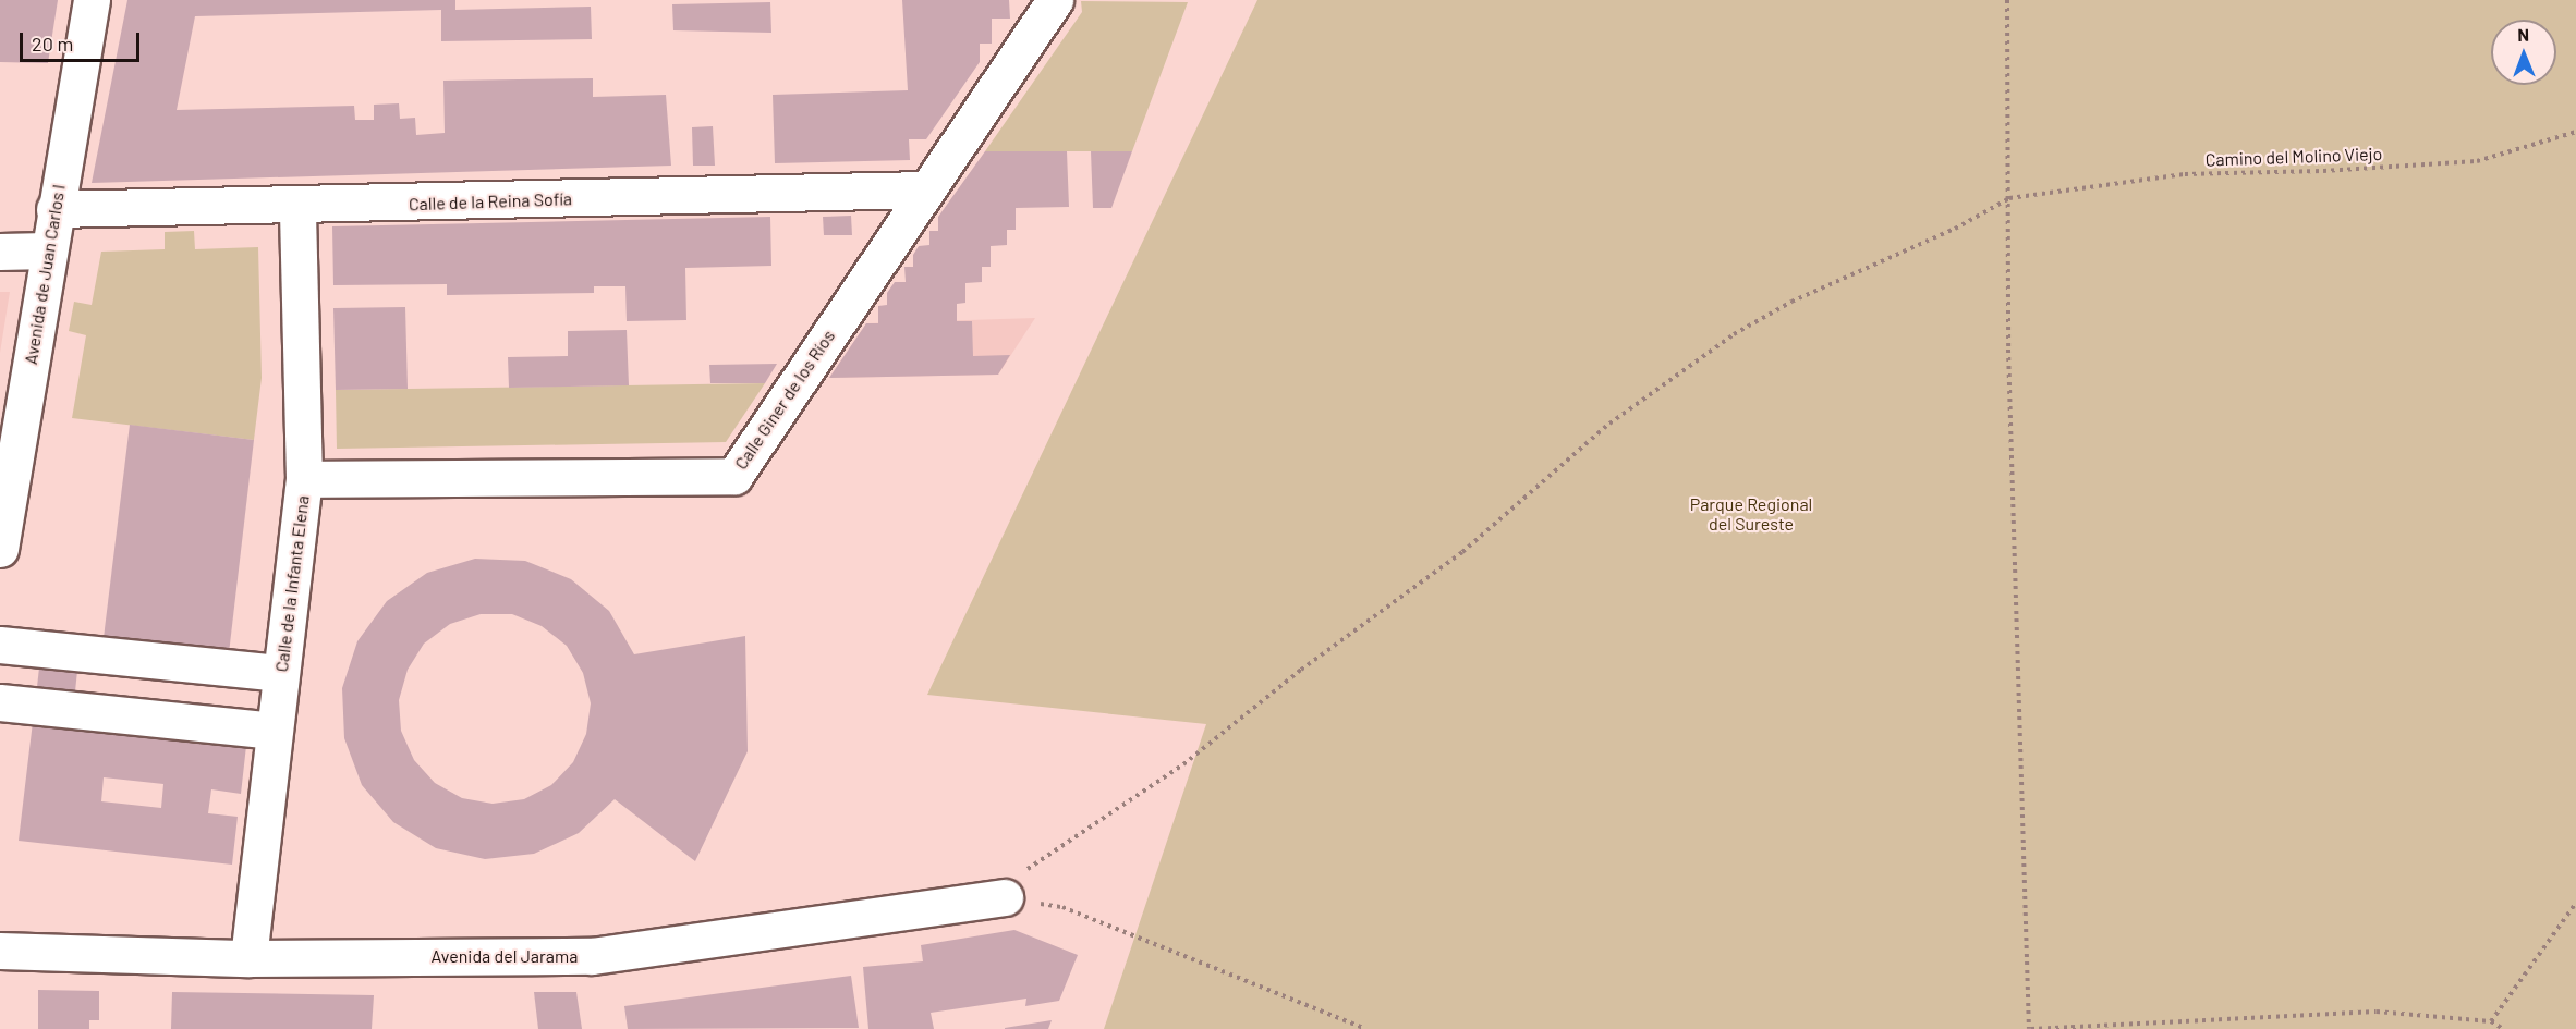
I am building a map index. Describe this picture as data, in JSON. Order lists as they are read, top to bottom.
{
  "streets": {
    "street": [
      "Calle de la Reina Sofía",
      "Avenida de Juan Carlos I",
      "Calle Giner de los Ríos",
      "Calle de la Infanta Elena",
      "Avenida del Jarama"
    ],
    "path": ["Camino del Molino Viejo"]
  },
  "crossings": [
    ["Calle de la Reina Sofía", "Avenida de Juan Carlos I"],
    ["Calle de la Reina Sofía", "Calle Giner de los Ríos"],
    ["Calle de la Reina Sofía", "Calle de la Infanta Elena"],
    ["Calle Giner de los Ríos", "Calle de la Infanta Elena"],
    ["Calle de la Infanta Elena", "Avenida del Jarama"]
  ],
  "parks": ["Parque Regional del Sureste"],
  "scale_bar": "20 m",
  "north": "top"
}
